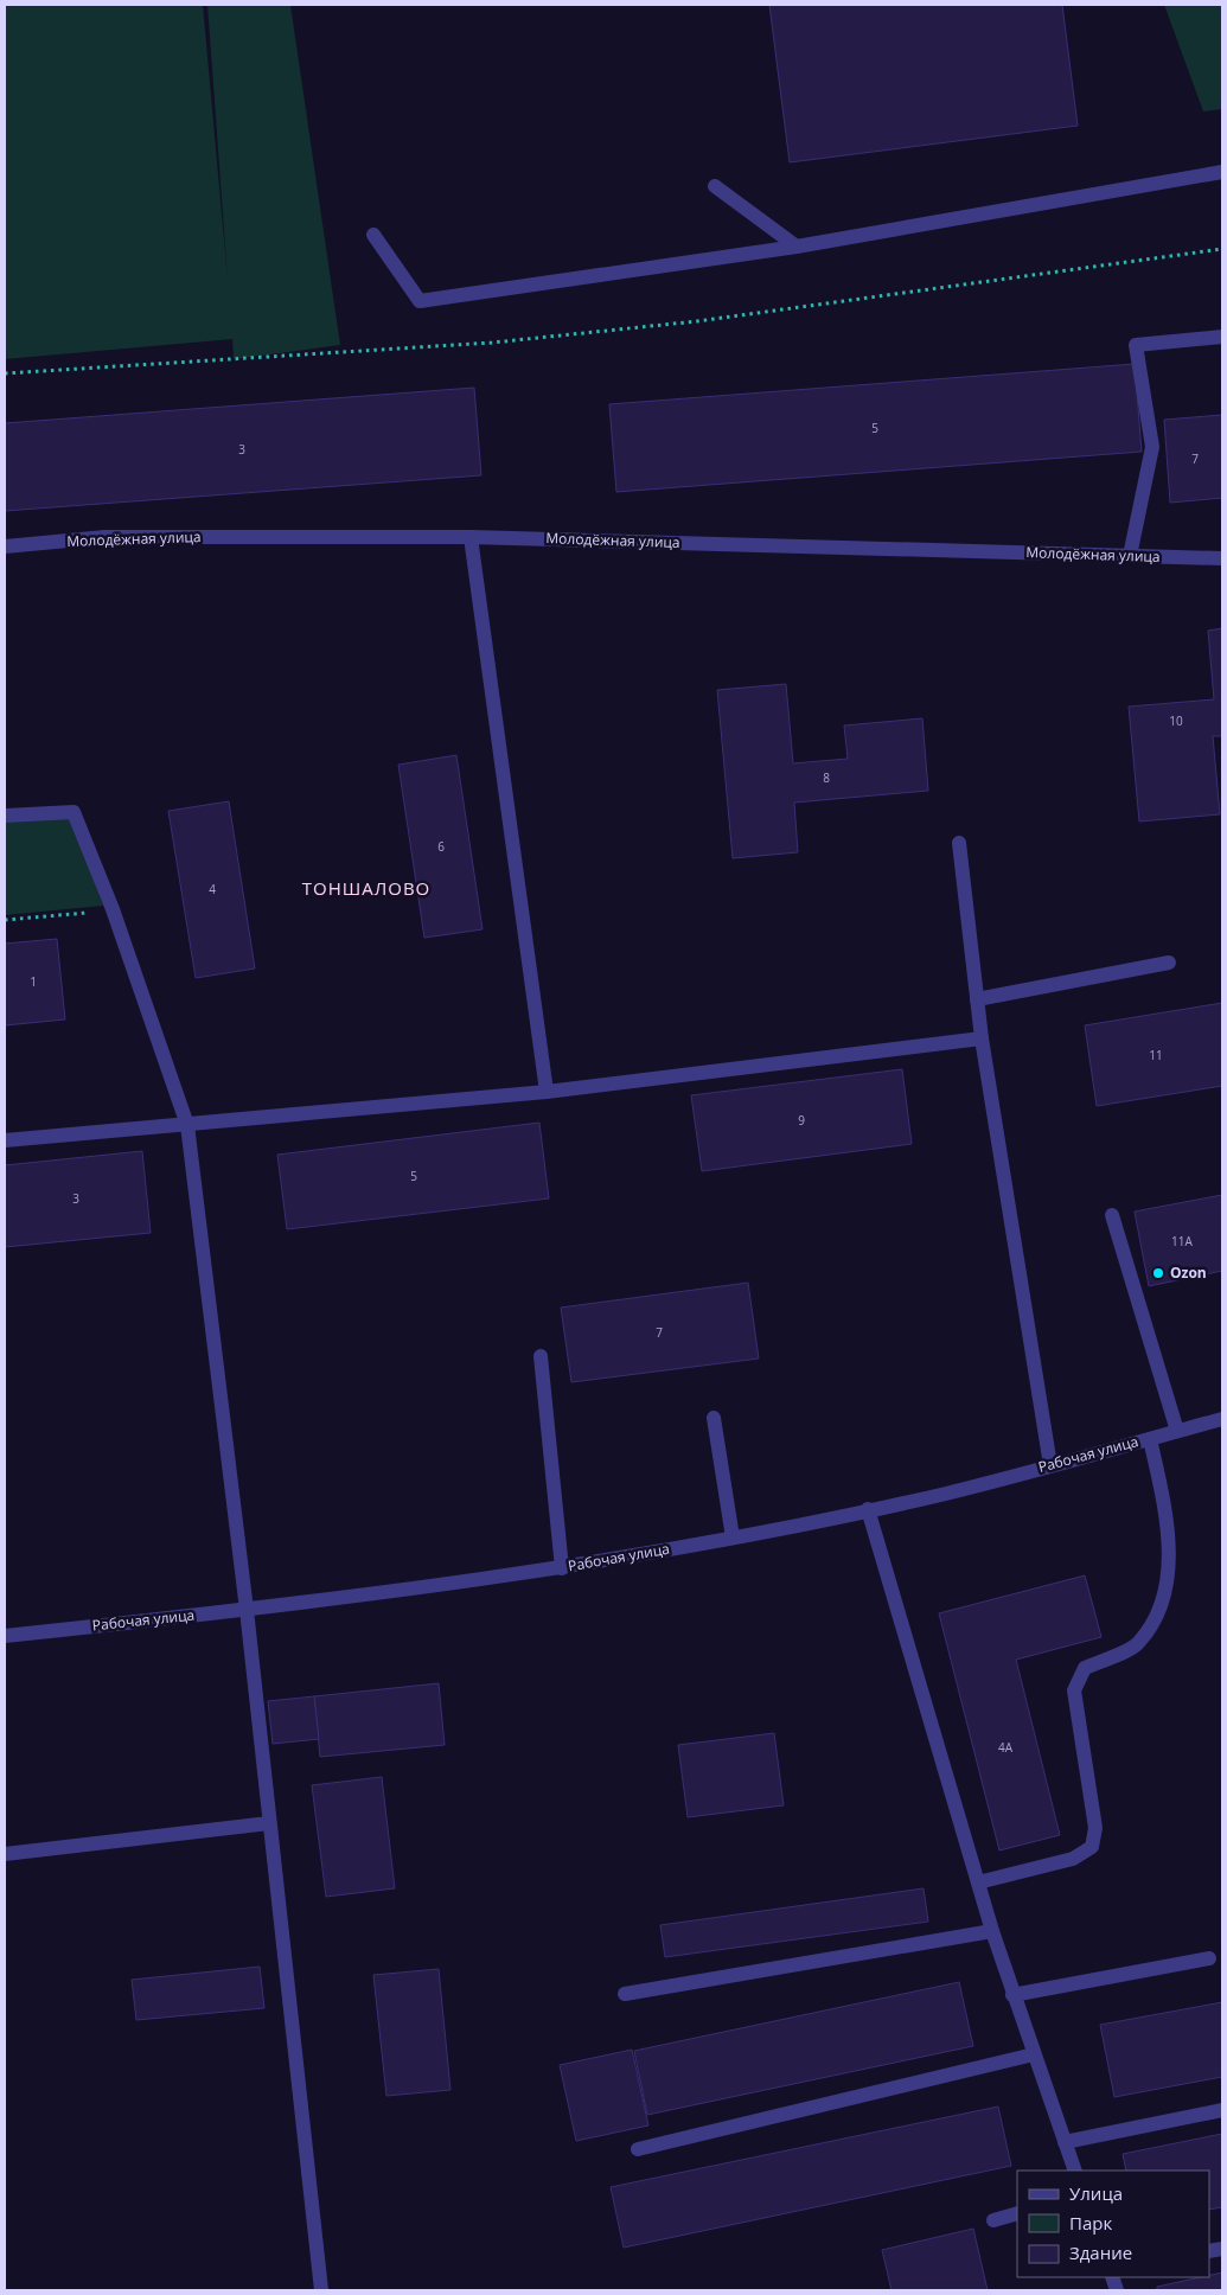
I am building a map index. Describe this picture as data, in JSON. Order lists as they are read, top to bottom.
{
  "streets": {
    "street": ["Молодёжная улица", "Рабочая улица"]
  },
  "districts": ["ТОНШАЛОВО"],
  "places": ["Ozon"],
  "house_numbers": [
    "5",
    "3",
    "7",
    "10",
    "8",
    "6",
    "4",
    "1",
    "11",
    "9",
    "5",
    "3",
    "11А",
    "7",
    "4А"
  ],
  "legend": ["Улица", "Парк", "Здание"]
}
